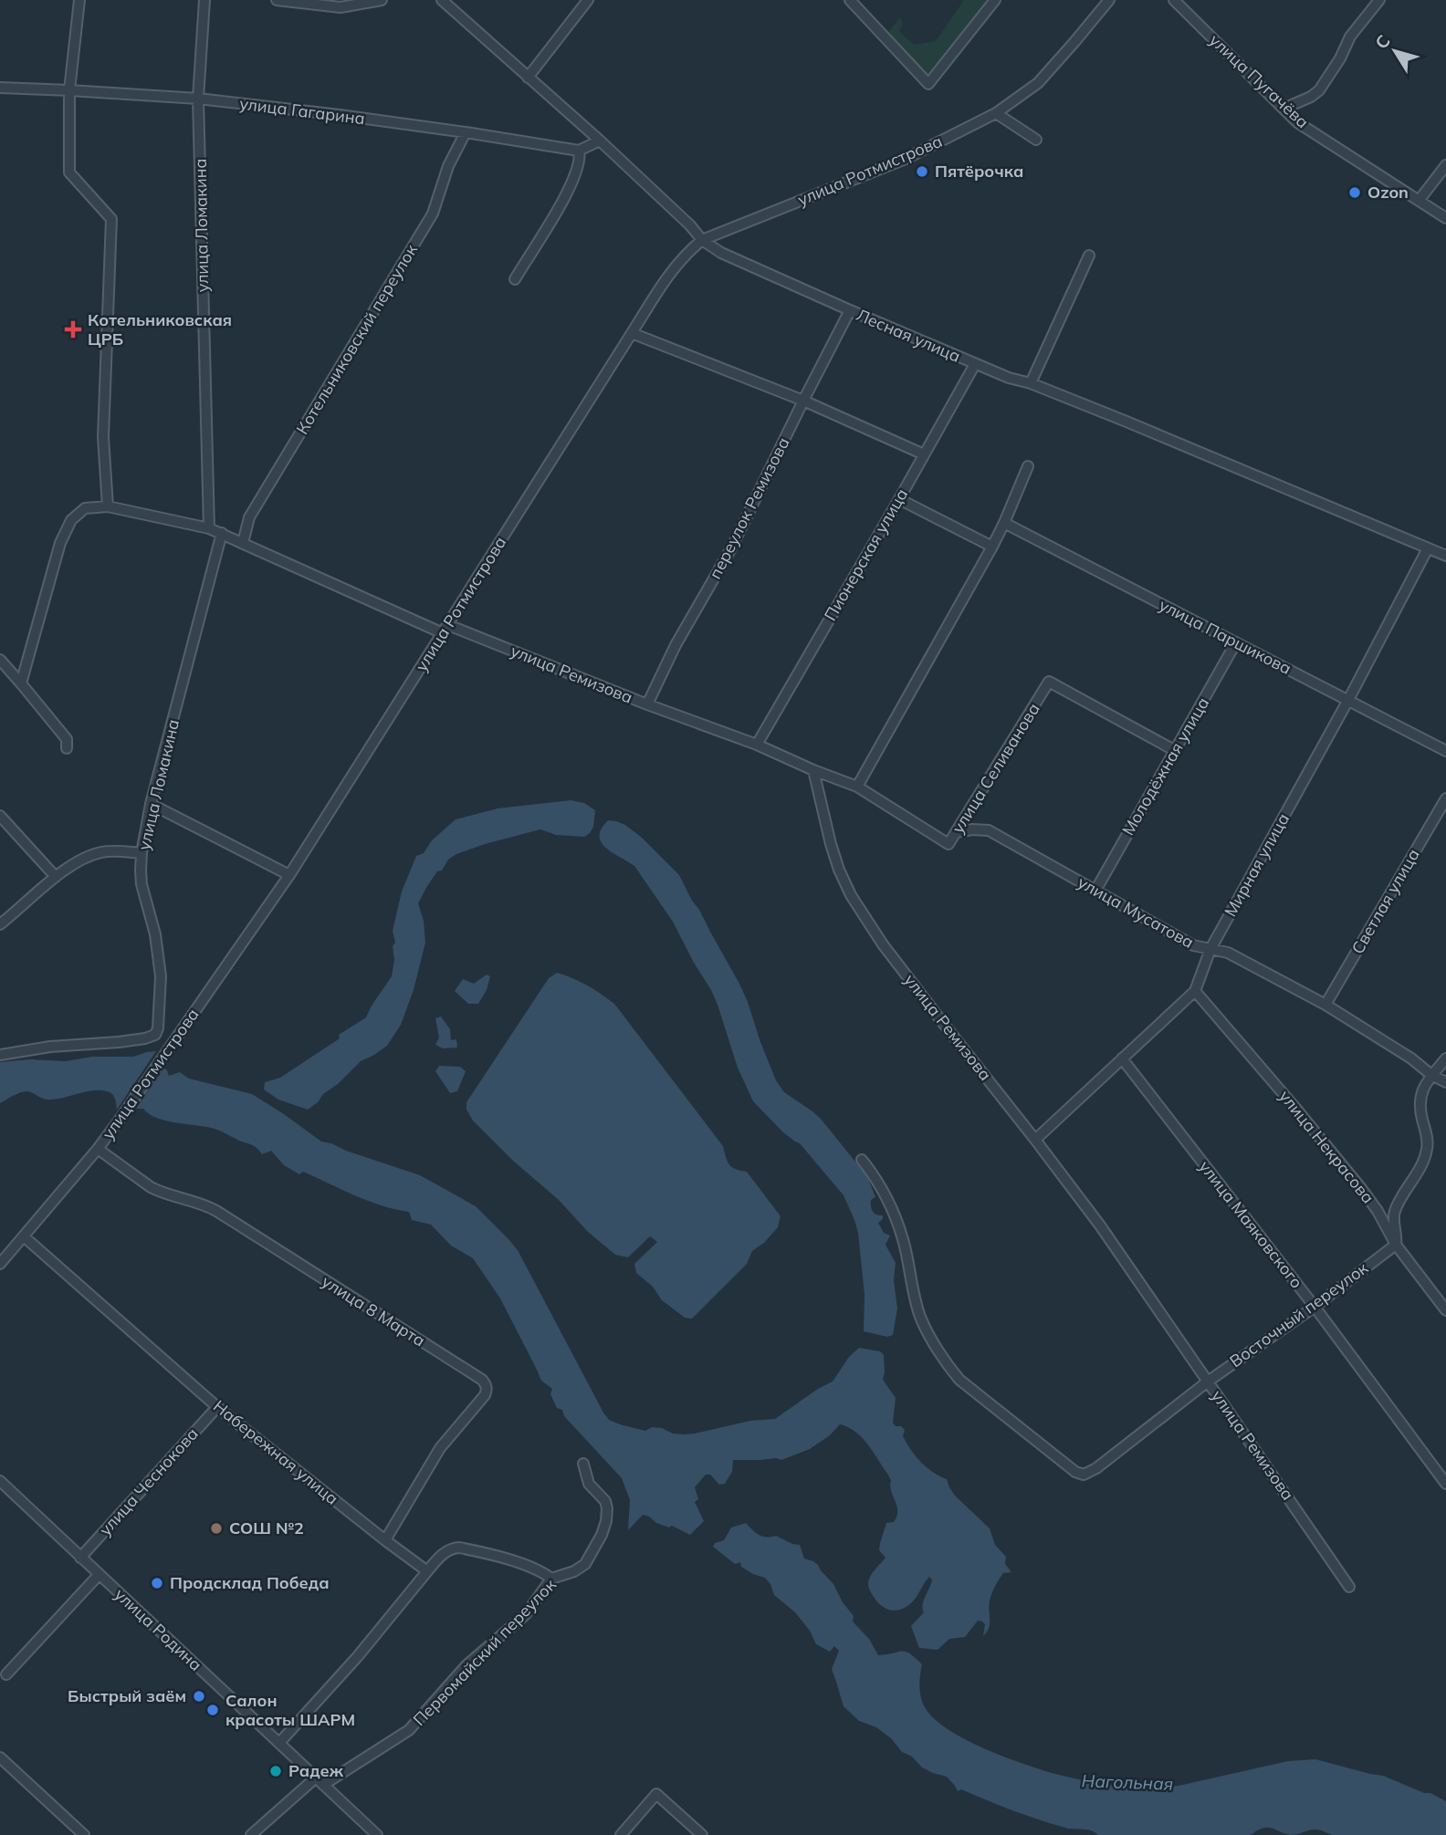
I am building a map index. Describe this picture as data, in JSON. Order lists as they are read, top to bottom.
{
  "streets": {
    "street": [
      "улица Пугачёва",
      "улица Гагарина",
      "улица Ротмистрова",
      "улица Ломакина",
      "Лесная улица",
      "Котельниковский переулок",
      "переулок Ремизова",
      "Пионерская улица",
      "улица Паршикова",
      "улица Ремизова",
      "Молодёжная улица",
      "улица Селиванова",
      "Мирная улица",
      "Светлая улица",
      "улица Мусатова",
      "улица Некрасова",
      "улица Маяковского",
      "улица 8 Марта",
      "Восточный переулок",
      "Набережная улица",
      "улица Чеснокова",
      "улица Родина",
      "Первомайский переулок"
    ]
  },
  "crossings": [
    ["улица Гагарина", "улица Ломакина"],
    ["улица Гагарина", "Котельниковский переулок"],
    ["улица Ротмистрова", "Лесная улица"],
    ["улица Ротмистрова", "улица Ремизова"],
    ["улица Ротмистрова", "улица 8 Марта"],
    ["улица Ротмистрова", "Набережная улица"],
    ["улица Ломакина", "улица Ремизова"],
    ["Лесная улица", "переулок Ремизова"],
    ["Лесная улица", "Пионерская улица"],
    ["Лесная улица", "Мирная улица"],
    ["Котельниковский переулок", "улица Ремизова"],
    ["переулок Ремизова", "улица Ремизова"],
    ["Пионерская улица", "улица Ремизова"],
    ["улица Паршикова", "Молодёжная улица"],
    ["улица Паршикова", "Мирная улица"],
    ["улица Ремизова", "улица Селиванова"],
    ["улица Ремизова", "Мирная улица"],
    ["улица Ремизова", "Восточный переулок"],
    ["Молодёжная улица", "улица Селиванова"],
    ["Молодёжная улица", "улица Мусатова"],
    ["улица Селиванова", "улица Мусатова"],
    ["Мирная улица", "улица Мусатова"],
    ["Мирная улица", "улица Некрасова"],
    ["Мирная улица", "улица Маяковского"],
    ["Светлая улица", "улица Мусатова"],
    ["улица Некрасова", "Восточный переулок"],
    ["улица Маяковского", "Восточный переулок"],
    ["улица 8 Марта", "Набережная улица"],
    ["Набережная улица", "улица Чеснокова"],
    ["улица Чеснокова", "улица Родина"],
    ["улица Родина", "Первомайский переулок"]
  ],
  "water": ["Нагольная"],
  "places": {
    "other": [
      "Пятёрочка",
      "Ozon",
      "СОШ №2",
      "Продсклад Победа",
      "Быстрый заём",
      "Салон красоты ШАРМ",
      "Радеж"
    ],
    "health": ["Котельниковская ЦРБ"]
  },
  "north": "top left"
}
